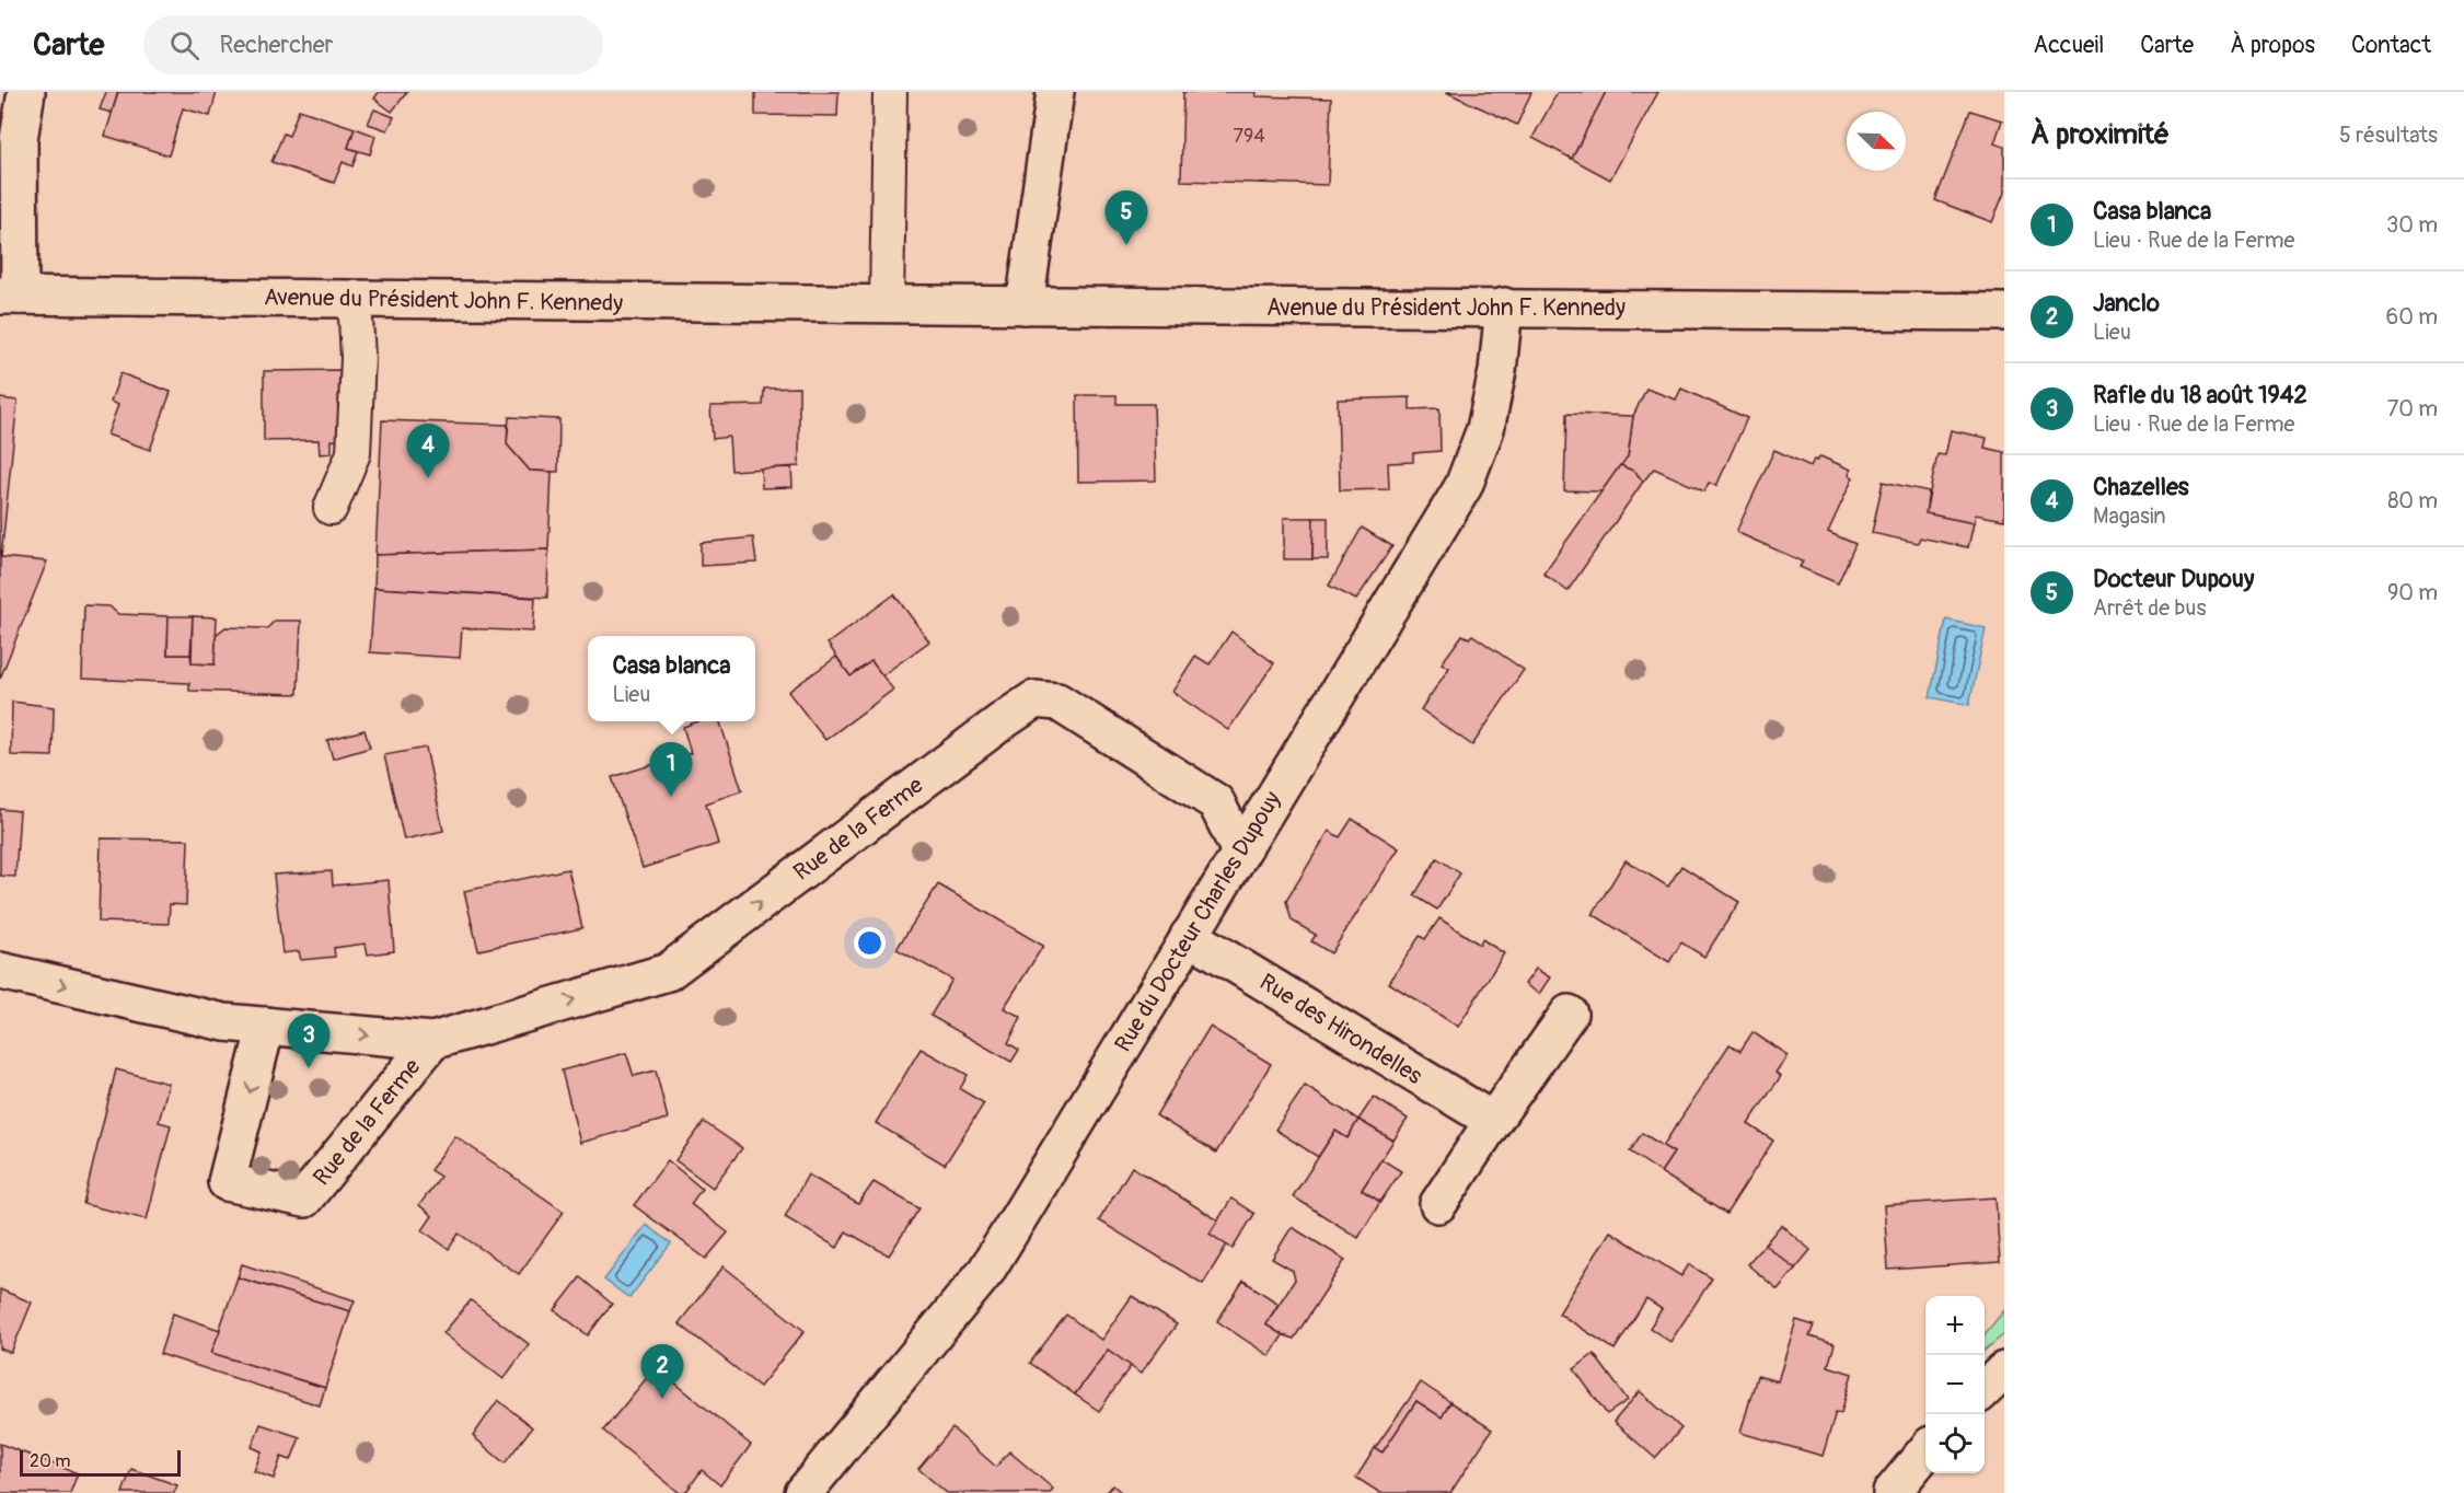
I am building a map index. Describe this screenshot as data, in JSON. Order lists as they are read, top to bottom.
{
  "streets": {
    "street": [
      "Avenue du Président John F. Kennedy",
      "Rue de la Ferme",
      "Rue du Docteur Charles Dupouy",
      "Rue des Hirondelles"
    ]
  },
  "crossings": [
    ["Avenue du Président John F. Kennedy", "Rue du Docteur Charles Dupouy"],
    ["Rue de la Ferme", "Rue du Docteur Charles Dupouy"],
    ["Rue du Docteur Charles Dupouy", "Rue des Hirondelles"]
  ],
  "house_numbers": ["794"],
  "scale_bar": "20 m",
  "north": "bottom right",
  "page": {
    "header": "Carte",
    "search": "Rechercher",
    "nav": [
      "Accueil",
      "Carte",
      "À propos",
      "Contact"
    ],
    "heading": ["À proximité", "5 résultats"],
    "list": [
      {
        "mark": "1",
        "name": "Casa blanca",
        "note": "Lieu · Rue de la Ferme",
        "value": "30 m"
      },
      {
        "mark": "2",
        "name": "Janclo",
        "note": "Lieu",
        "value": "60 m"
      },
      {
        "mark": "3",
        "name": "Rafle du 18 août 1942",
        "note": "Lieu · Rue de la Ferme",
        "value": "70 m"
      },
      {
        "mark": "4",
        "name": "Chazelles",
        "note": "Magasin",
        "value": "80 m"
      },
      {
        "mark": "5",
        "name": "Docteur Dupouy",
        "note": "Arrêt de bus",
        "value": "90 m"
      }
    ],
    "pins": [
      "5",
      "4",
      "1",
      "3",
      "2"
    ],
    "popup": ["Casa blanca", "Lieu"],
    "map_buttons": ["+", "−"],
    "scale": "20 m"
  }
}
